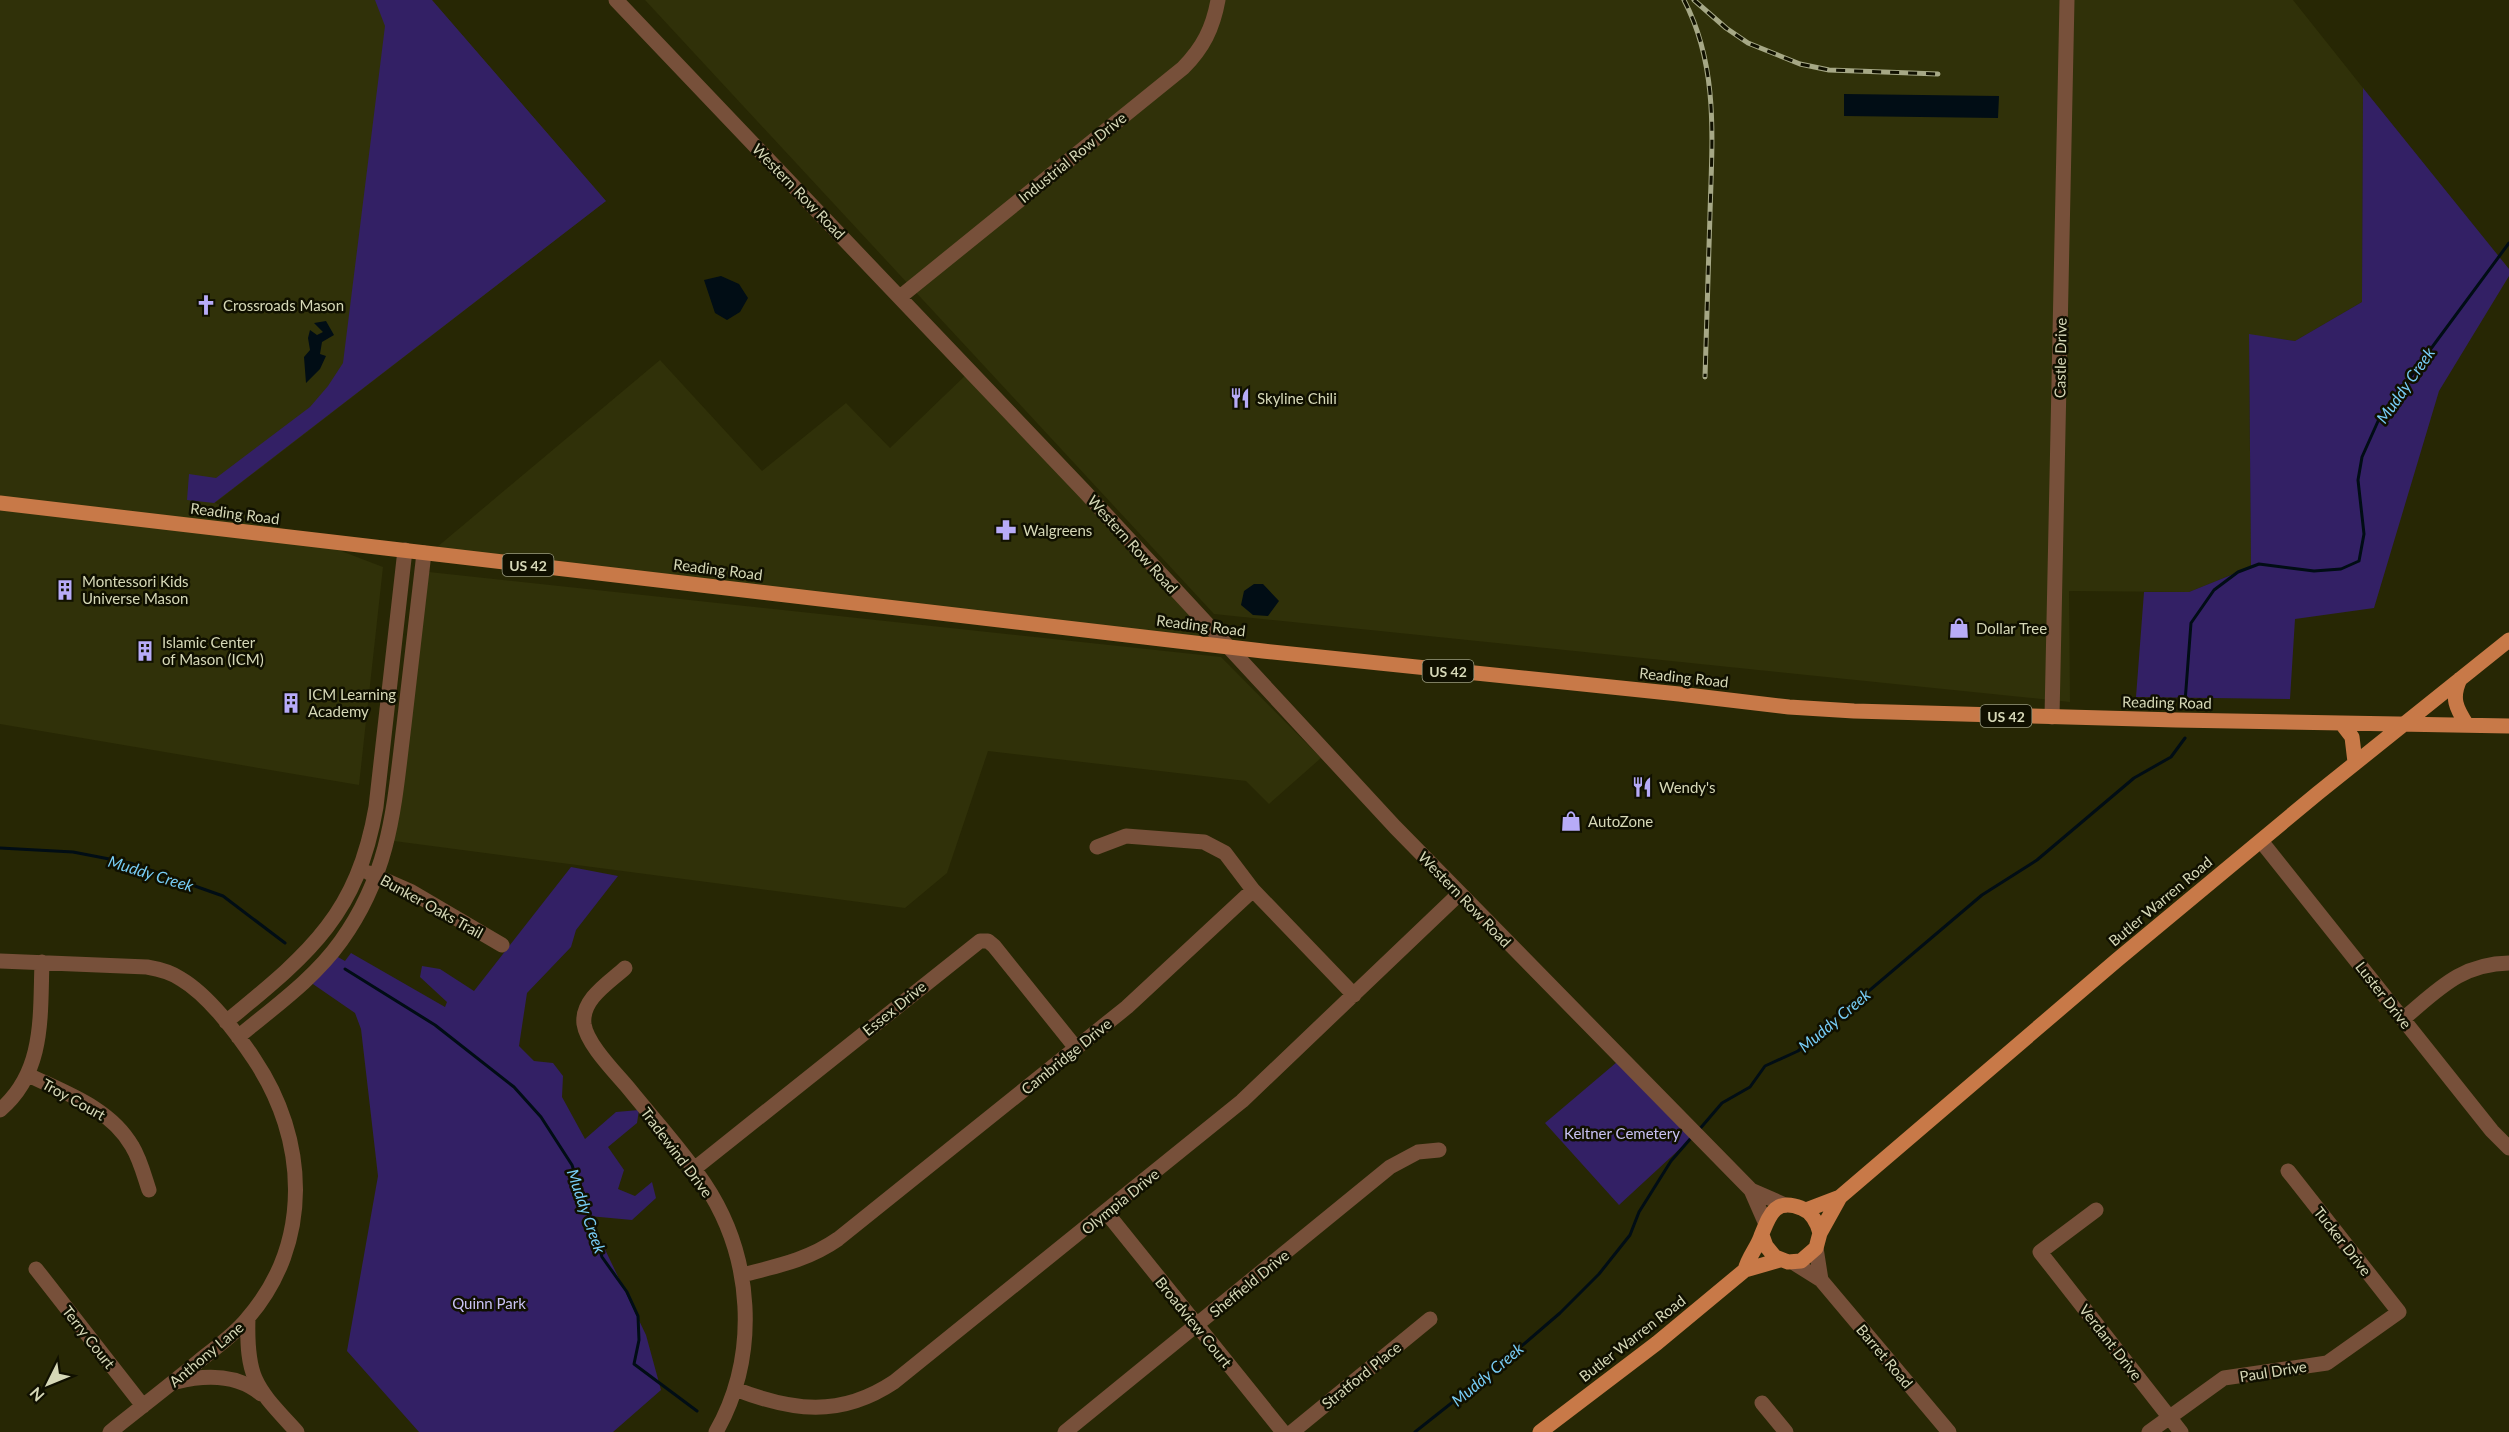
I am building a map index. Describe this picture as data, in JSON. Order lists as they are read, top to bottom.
{
  "streets": {
    "main road": ["Reading Road", "US 42", "Butler Warren Road"],
    "street": [
      "Industrial Row Drive",
      "Western Row Road",
      "Castle Drive",
      "Bunker Oaks Trail",
      "Luster Drive",
      "Essex Drive",
      "Cambridge Drive",
      "Troy Court",
      "Tradewind Drive",
      "Olympia Drive",
      "Tucker Drive",
      "Sheffield Drive",
      "Broadview Court",
      "Terry Court",
      "Verdant Drive",
      "Anthony Lane",
      "Barret Road",
      "Paul Drive",
      "Stratford Place"
    ]
  },
  "crossings": [
    ["Industrial Row Drive", "Western Row Road"],
    ["Western Row Road", "Reading Road"],
    ["Western Row Road", "Butler Warren Road"],
    ["Western Row Road", "Olympia Drive"],
    ["Western Row Road", "Barret Road"],
    ["Castle Drive", "Reading Road"],
    ["Reading Road", "US 42"],
    ["Reading Road", "Butler Warren Road"],
    ["US 42", "Butler Warren Road"],
    ["Butler Warren Road", "Luster Drive"],
    ["Butler Warren Road", "Barret Road"],
    ["Essex Drive", "Cambridge Drive"],
    ["Essex Drive", "Tradewind Drive"],
    ["Cambridge Drive", "Tradewind Drive"],
    ["Tradewind Drive", "Olympia Drive"],
    ["Olympia Drive", "Broadview Court"],
    ["Tucker Drive", "Paul Drive"],
    ["Sheffield Drive", "Broadview Court"],
    ["Terry Court", "Anthony Lane"],
    ["Verdant Drive", "Paul Drive"]
  ],
  "water": ["Muddy Creek"],
  "parks": ["Keltner Cemetery", "Quinn Park"],
  "places": {
    "church": ["Crossroads Mason"],
    "restaurant": ["Skyline Chili", "Wendy's"],
    "pharmacy": ["Walgreens"],
    "building": ["Montessori Kids Universe Mason", "Islamic Center of Mason (ICM)", "ICM Learning Academy"],
    "shop": ["Dollar Tree", "AutoZone"]
  },
  "north": "bottom left"
}
